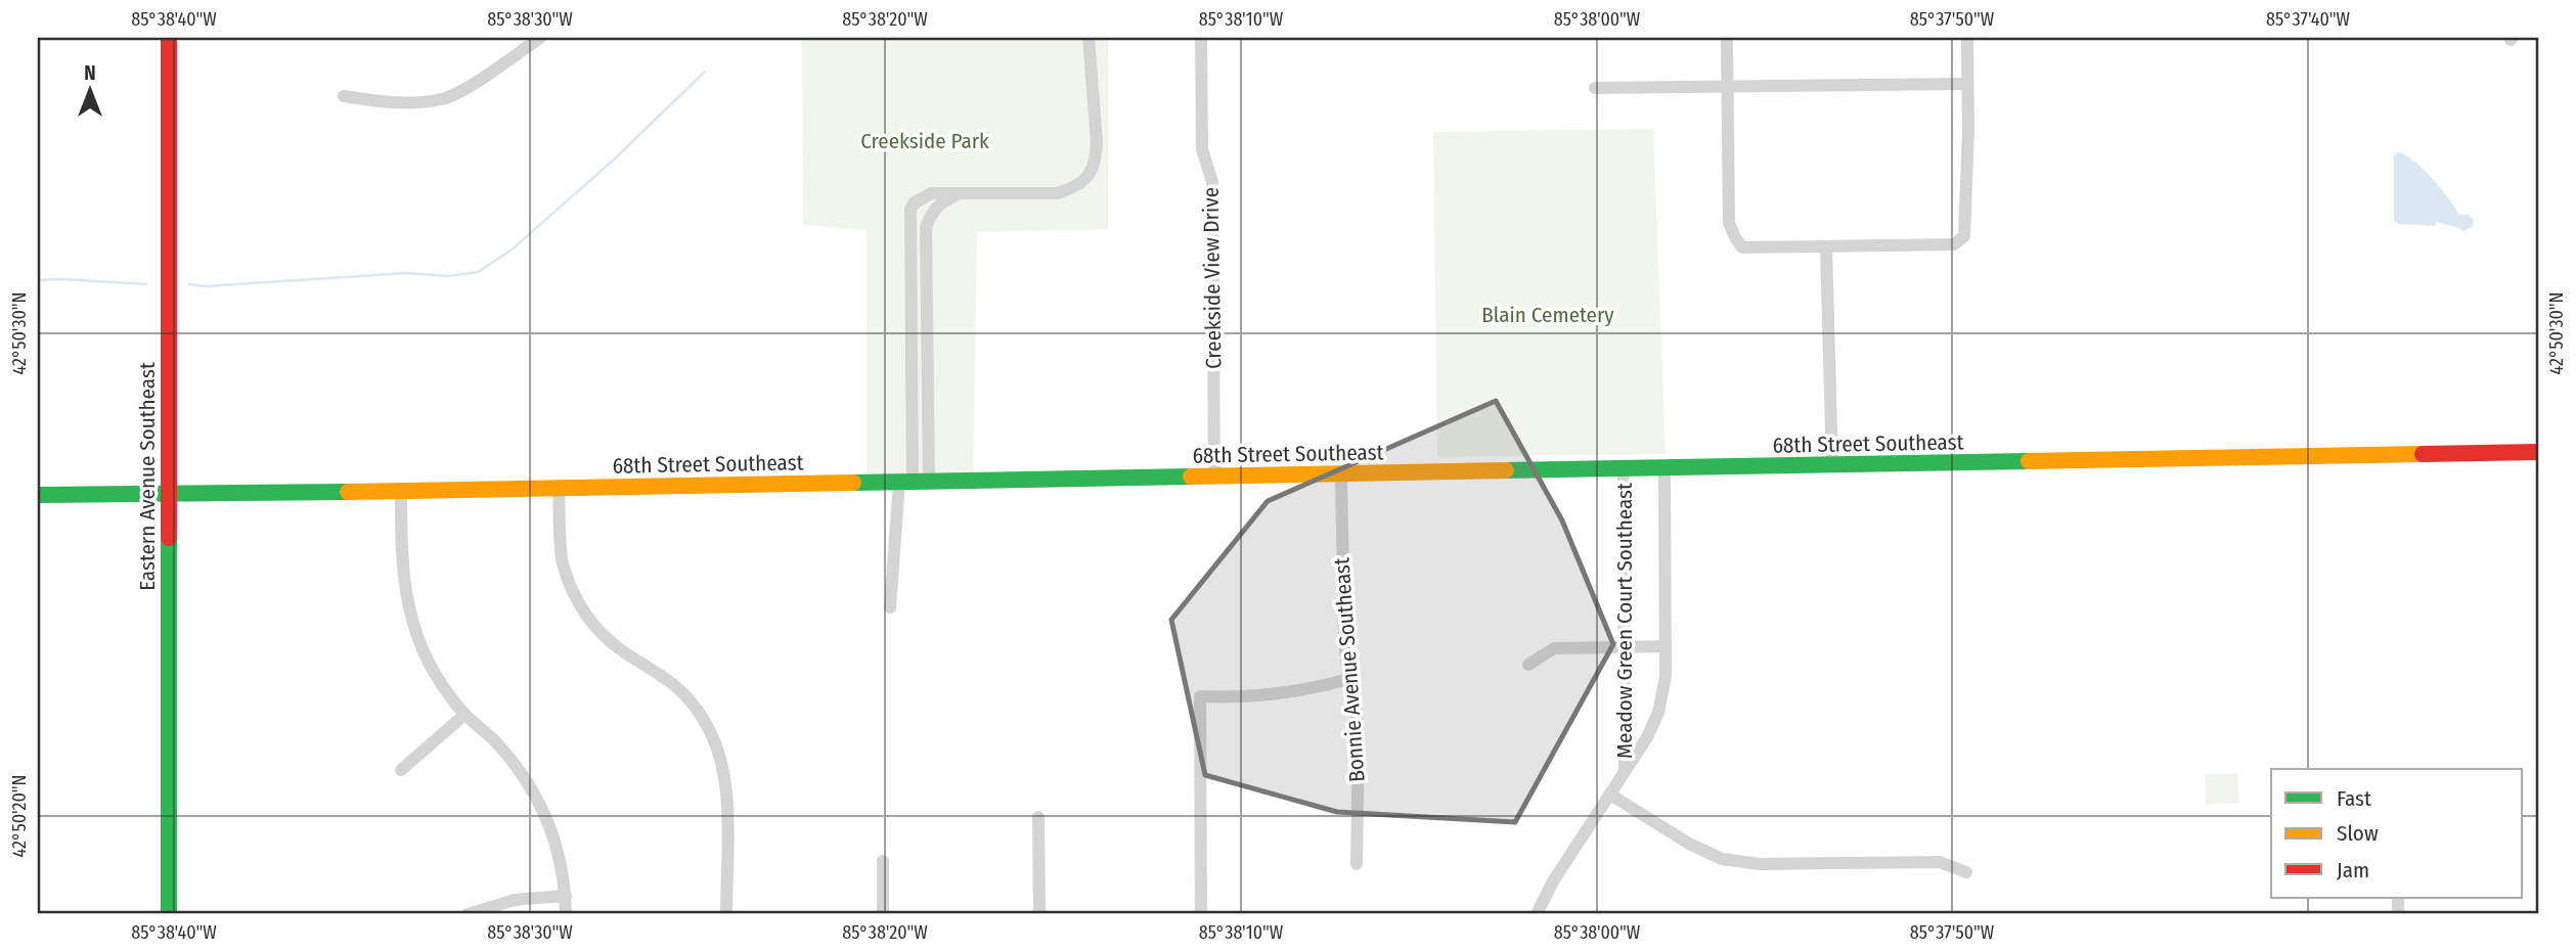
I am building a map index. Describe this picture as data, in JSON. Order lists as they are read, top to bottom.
{
  "streets": {
    "main road": ["68th Street Southeast", "Eastern Avenue Southeast"],
    "street": ["Creekside View Drive", "Meadow Green Court Southeast", "Bonnie Avenue Southeast"]
  },
  "crossings": [
    ["Creekside View Drive", "68th Street Southeast"],
    ["68th Street Southeast", "Eastern Avenue Southeast"],
    ["68th Street Southeast", "Meadow Green Court Southeast"],
    ["68th Street Southeast", "Bonnie Avenue Southeast"]
  ],
  "parks": ["Creekside Park", "Blain Cemetery"],
  "legend": ["Fast", "Slow", "Jam"],
  "north": "top",
  "coordinates": [
    "85°38'40\"W",
    "85°38'30\"W",
    "85°38'20\"W",
    "85°38'10\"W",
    "85°38'00\"W",
    "85°37'50\"W",
    "85°37'40\"W",
    "42°50'30\"N",
    "42°50'20\"N"
  ]
}
